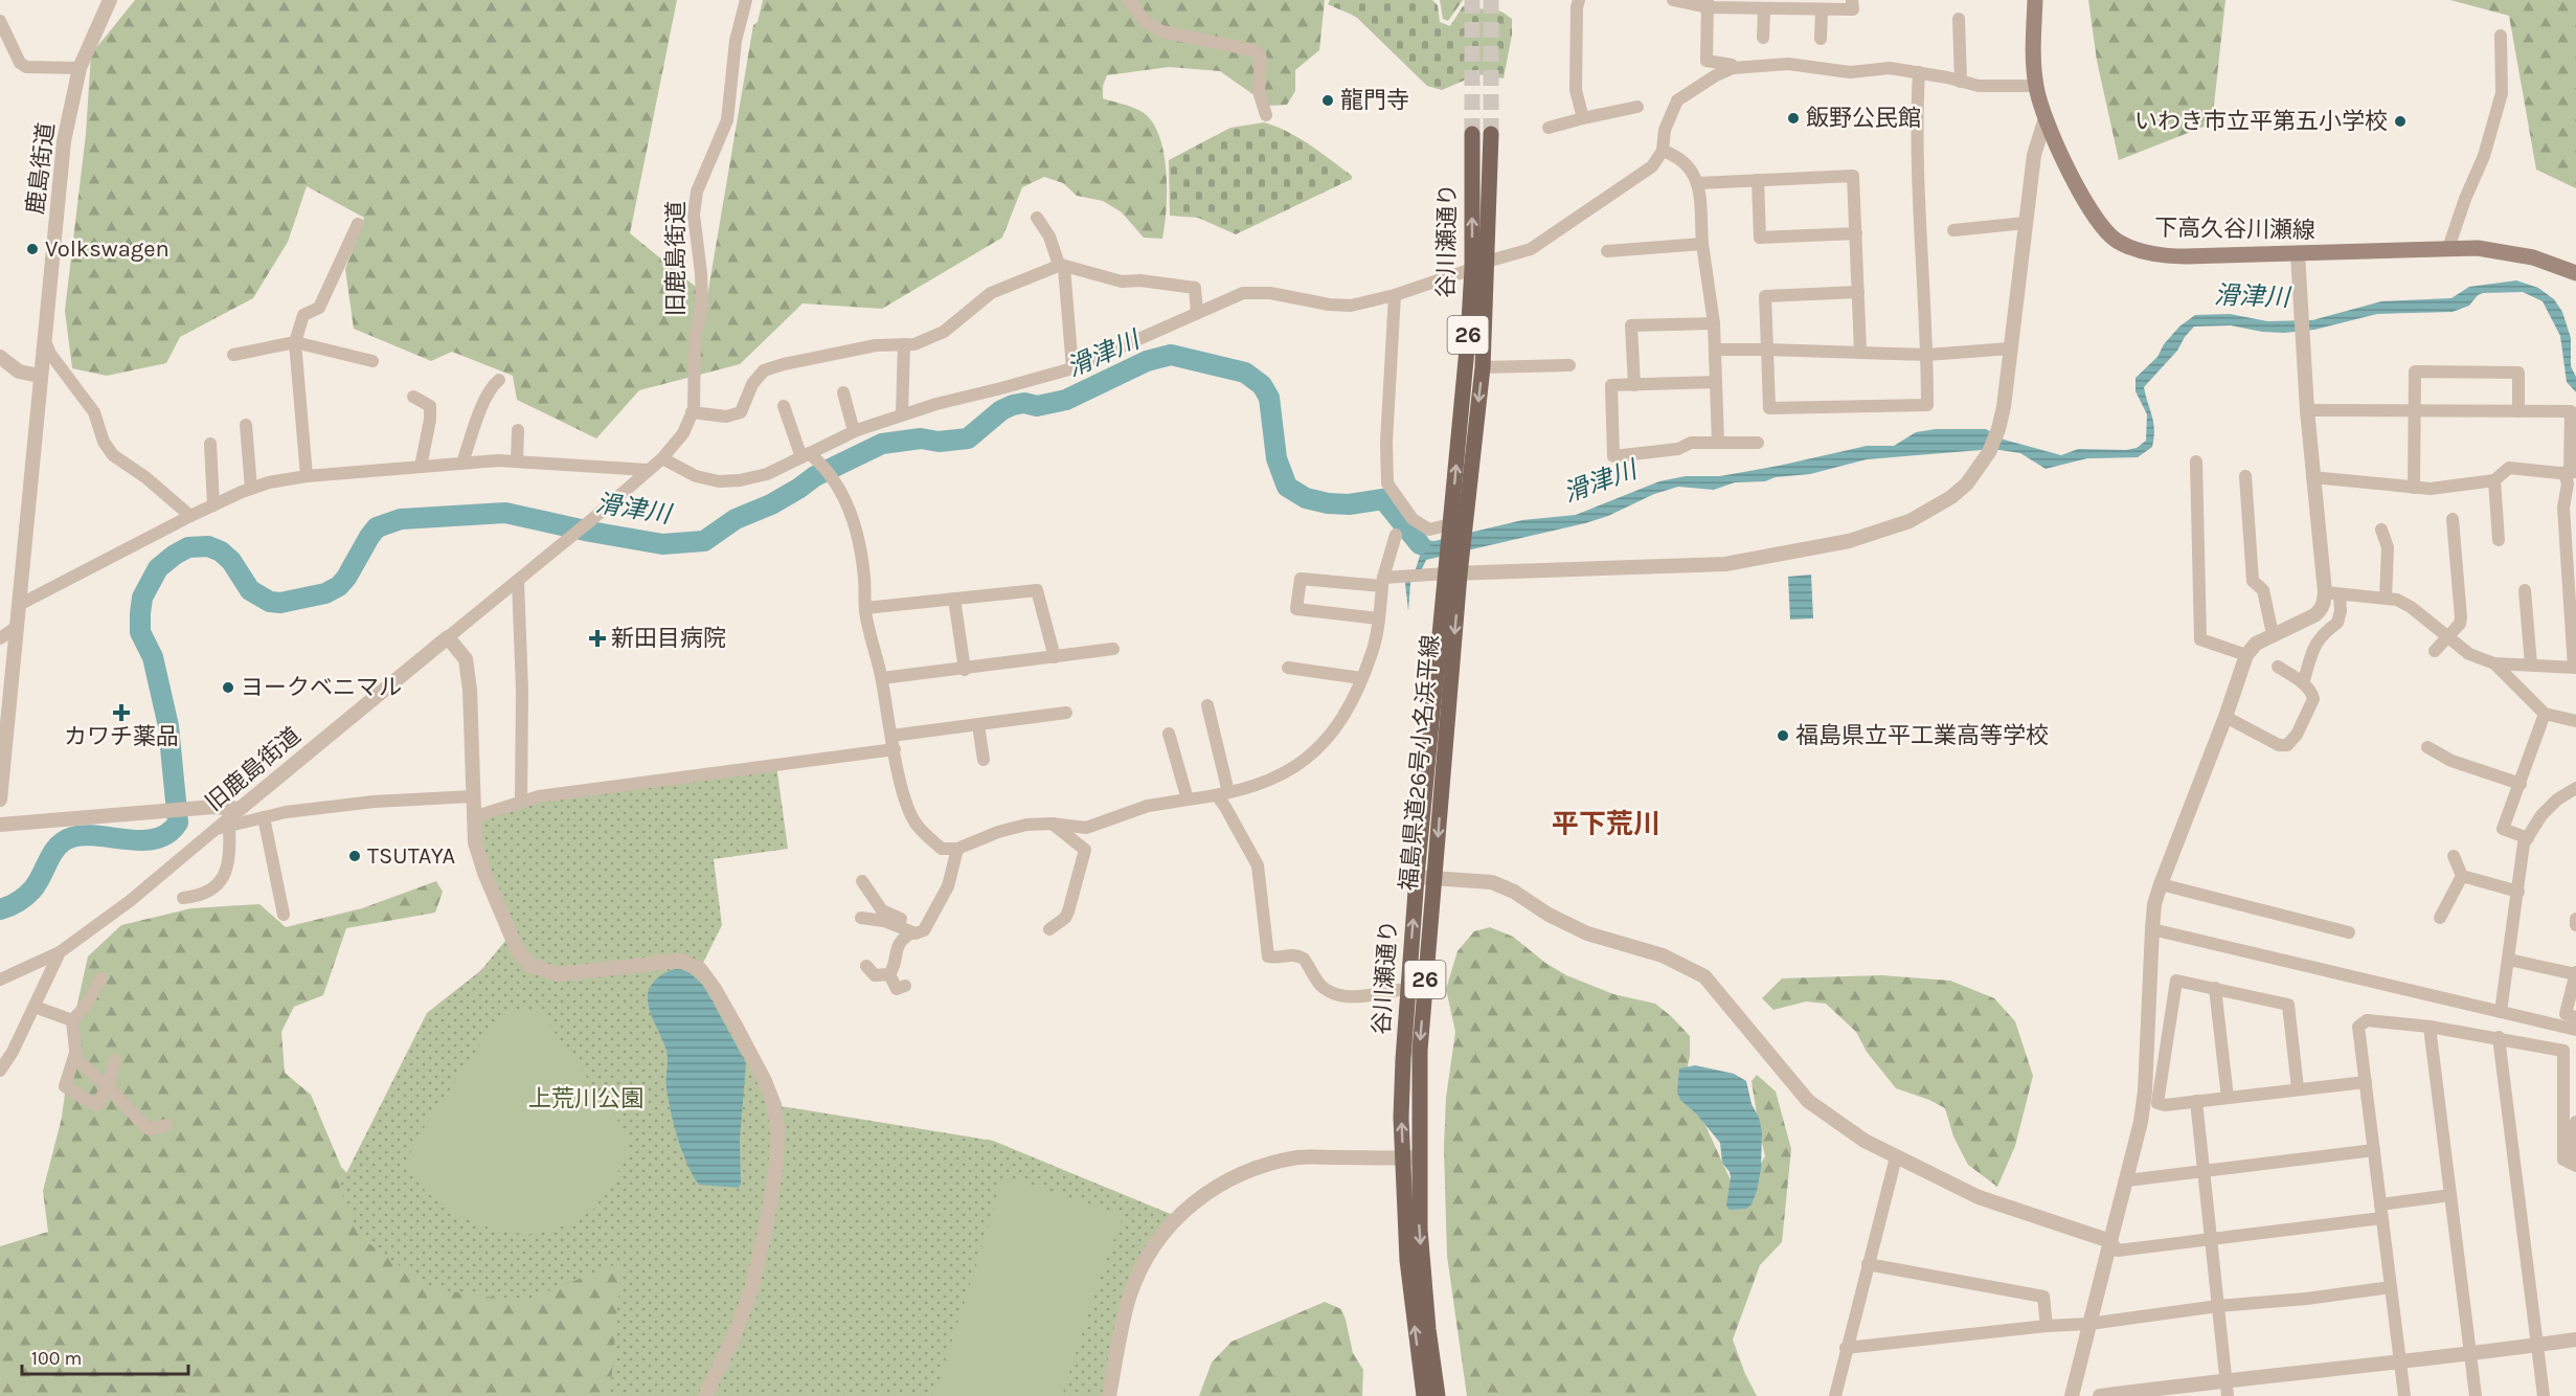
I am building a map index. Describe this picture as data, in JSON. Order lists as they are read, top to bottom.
{
  "streets": {
    "main road": [
      "下高久谷川瀬線",
      "谷川瀬通り",
      "26",
      "福島県道26号小名浜平線"
    ],
    "street": ["鹿島街道", "旧鹿島街道"]
  },
  "crossings": [
    ["谷川瀬通り", "福島県道26号小名浜平線"]
  ],
  "one_way": ["谷川瀬通り", "福島県道26号小名浜平線"],
  "districts": ["平下荒川"],
  "water": ["滑津川"],
  "parks": ["上荒川公園"],
  "places": {
    "other": [
      "龍門寺",
      "飯野公民館",
      "いわき市立平第五小学校",
      "Volkswagen",
      "ヨークベニマル",
      "福島県立平工業高等学校",
      "TSUTAYA"
    ],
    "health": ["新田目病院", "カワチ薬品"]
  },
  "scale_bar": "100 m"
}
